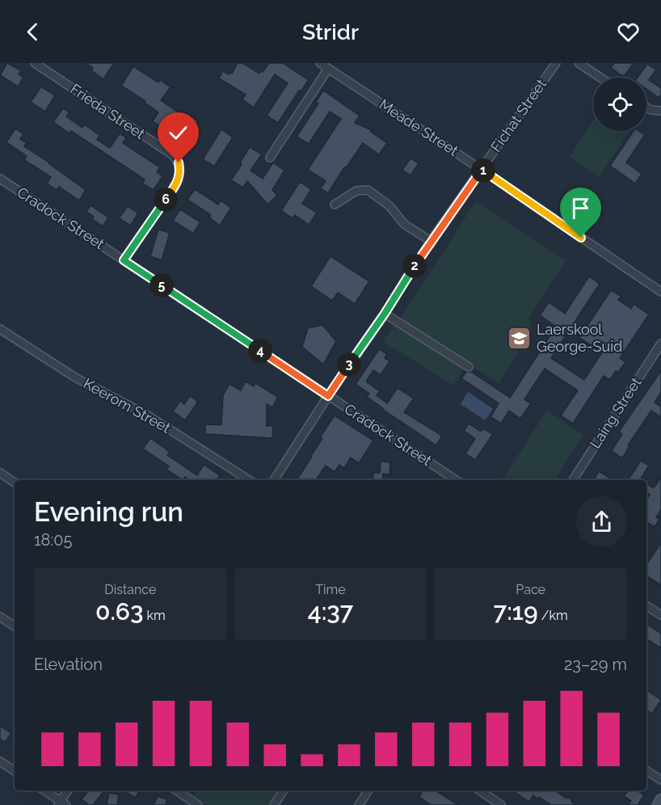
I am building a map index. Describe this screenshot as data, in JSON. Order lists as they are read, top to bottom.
{
  "streets": {
    "street": [
      "Frieda Street",
      "Fichat Street",
      "Meade Street",
      "Cradock Street",
      "Keerom Street",
      "Laing Street"
    ]
  },
  "crossings": [
    ["Frieda Street", "Cradock Street"],
    ["Fichat Street", "Meade Street"],
    ["Fichat Street", "Cradock Street"]
  ],
  "places": {
    "school or university": ["Laerskool George-Suid"]
  },
  "page": {
    "header": "Stridr",
    "pins": [
      "1",
      "6",
      "2",
      "5",
      "4",
      "3"
    ],
    "heading": ["Evening run", "18:05"],
    "stats": [
      ["Distance", "0.63 km"],
      ["Time", "4:37"],
      ["Pace", "7:19 /km"]
    ],
    "chart": ["Elevation", "23–29 m"]
  }
}
